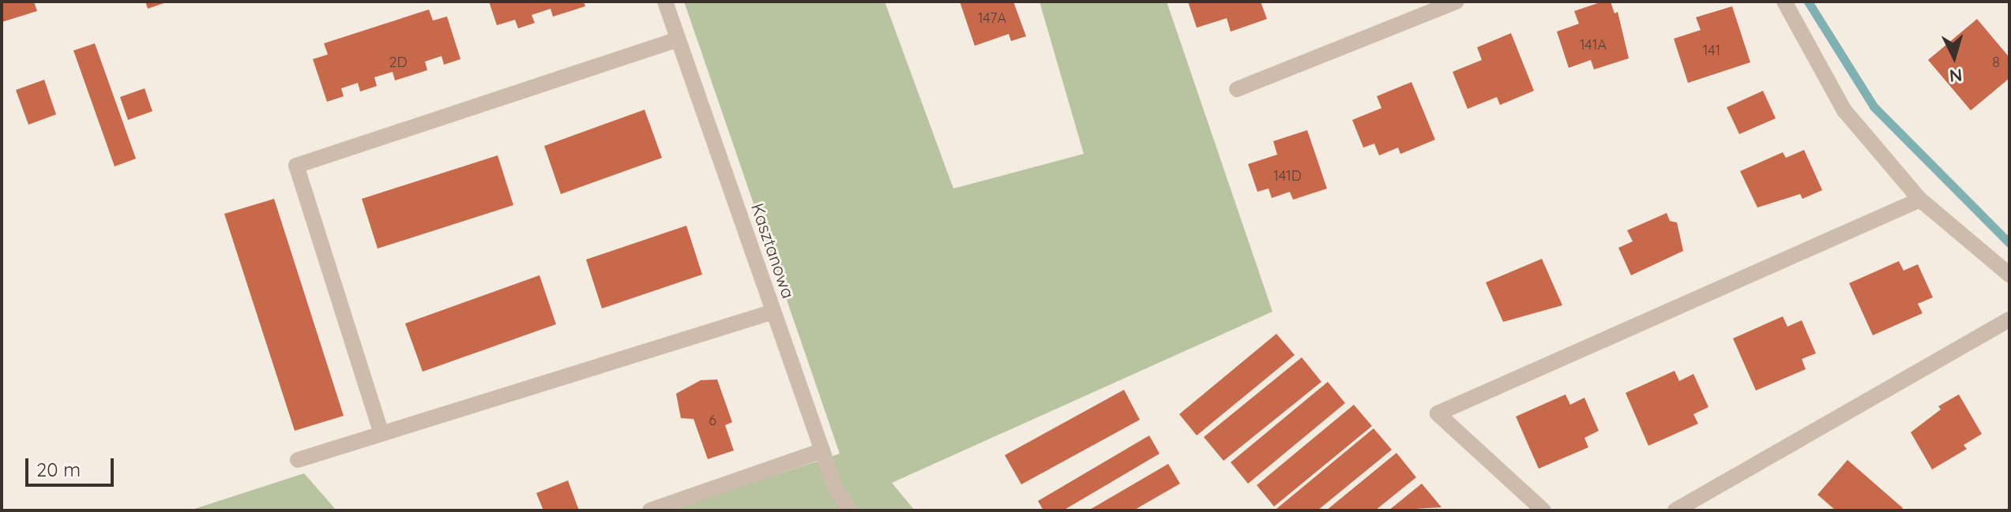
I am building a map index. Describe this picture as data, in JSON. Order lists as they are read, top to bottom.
{
  "streets": {
    "street": ["Kasztanowa"]
  },
  "house_numbers": [
    "147A",
    "141A",
    "141",
    "2D",
    "8",
    "141D",
    "6"
  ],
  "scale_bar": "20 m",
  "north": "bottom"
}
